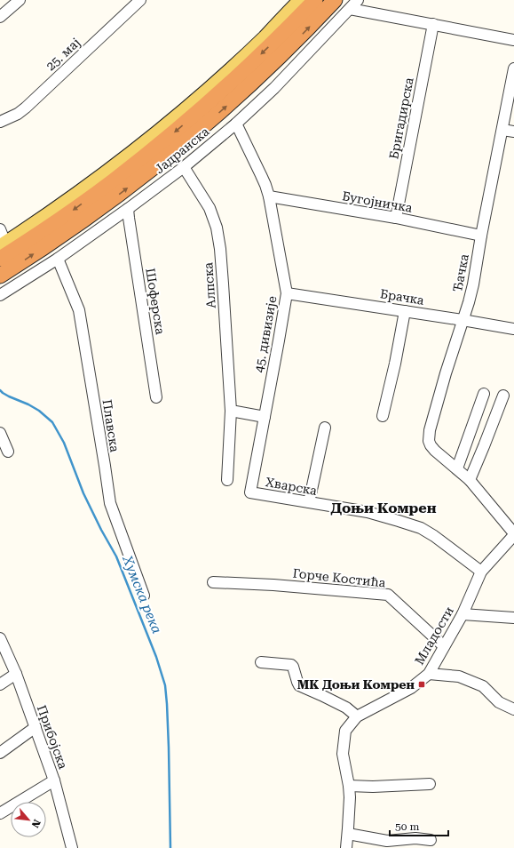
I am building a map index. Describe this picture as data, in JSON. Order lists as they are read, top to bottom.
{
  "streets": {
    "street": [
      "25. мај",
      "Бригадирска",
      "Јадранска",
      "Бугојничка",
      "Ђачка",
      "Алпска",
      "Брачка",
      "Шоферска",
      "45. дивизије",
      "Плавска",
      "Хварска",
      "Горче Костића",
      "Младости",
      "Прибојска"
    ]
  },
  "crossings": [
    ["Бригадирска", "Бугојничка"],
    ["Јадранска", "Алпска"],
    ["Јадранска", "Шоферска"],
    ["Јадранска", "45. дивизије"],
    ["Јадранска", "Плавска"],
    ["Бугојничка", "Ђачка"],
    ["Бугојничка", "45. дивизије"],
    ["Ђачка", "Брачка"],
    ["Ђачка", "Младости"],
    ["Брачка", "45. дивизије"],
    ["45. дивизије", "Хварска"],
    ["Хварска", "Младости"],
    ["Горче Костића", "Младости"]
  ],
  "districts": ["Доњи Комрен"],
  "water": ["Хумска река"],
  "places": {
    "transit": ["МК Доњи Комрен"]
  },
  "scale_bar": "50 m",
  "north": "bottom right"
}
